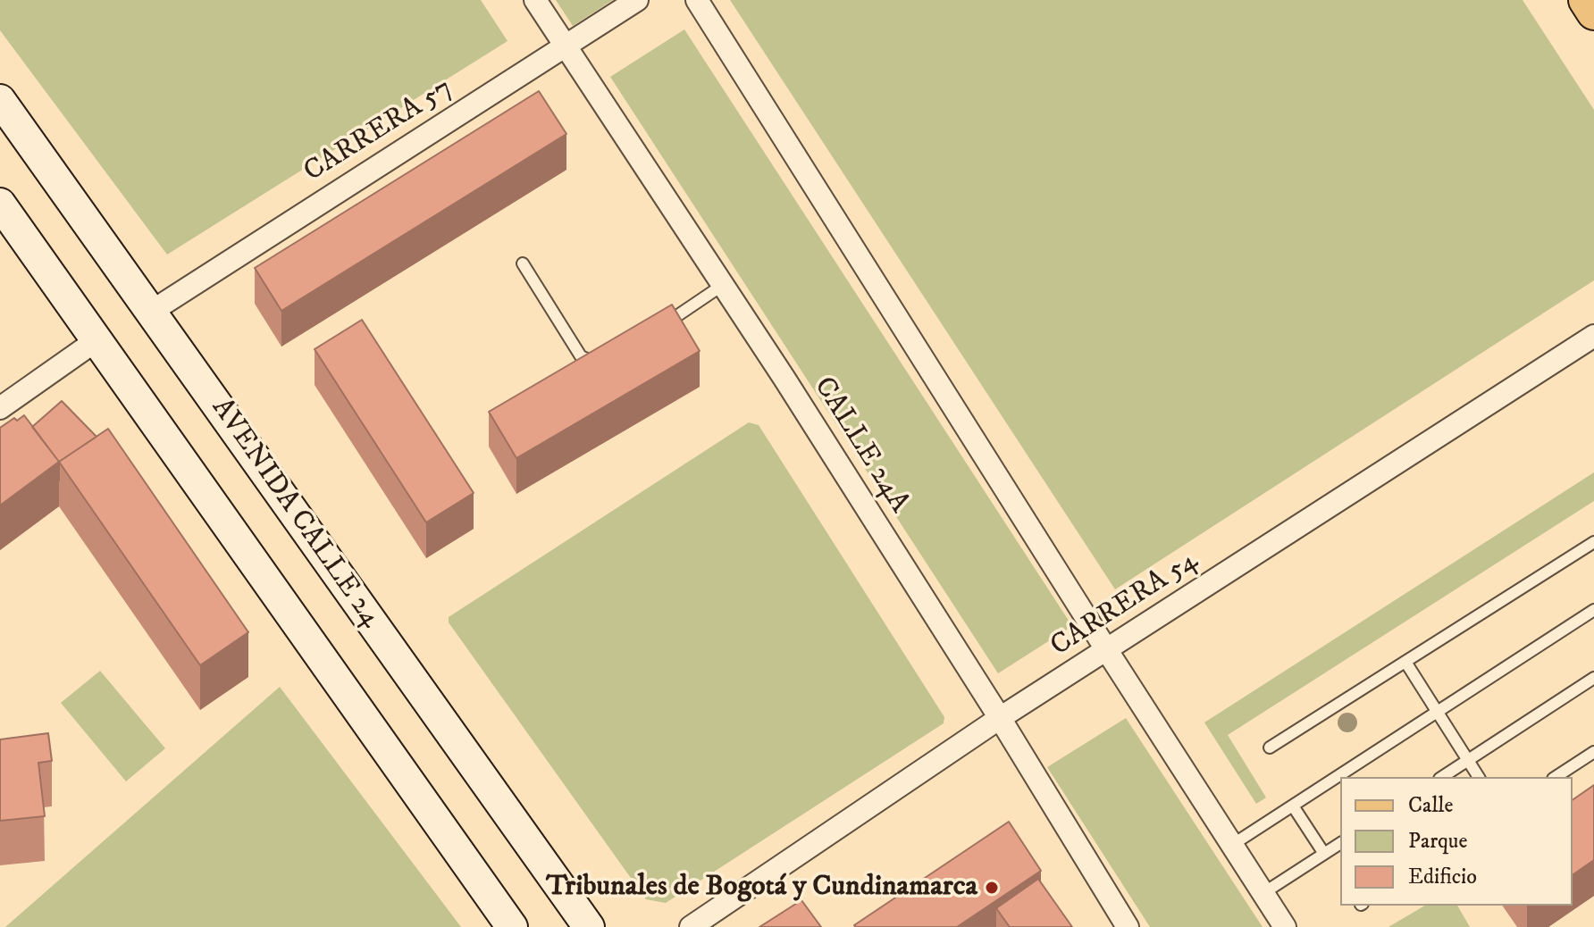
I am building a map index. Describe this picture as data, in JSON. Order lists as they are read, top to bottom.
{
  "streets": {
    "main road": ["AVENIDA CALLE 24"],
    "street": ["CARRERA 57", "CALLE 24A", "CARRERA 54"]
  },
  "crossings": [
    ["CARRERA 57", "CALLE 24A"],
    ["CARRERA 57", "AVENIDA CALLE 24"],
    ["CALLE 24A", "CARRERA 54"]
  ],
  "places": ["Tribunales de Bogotá y Cundinamarca"],
  "legend": ["Calle", "Parque", "Edificio"]
}
